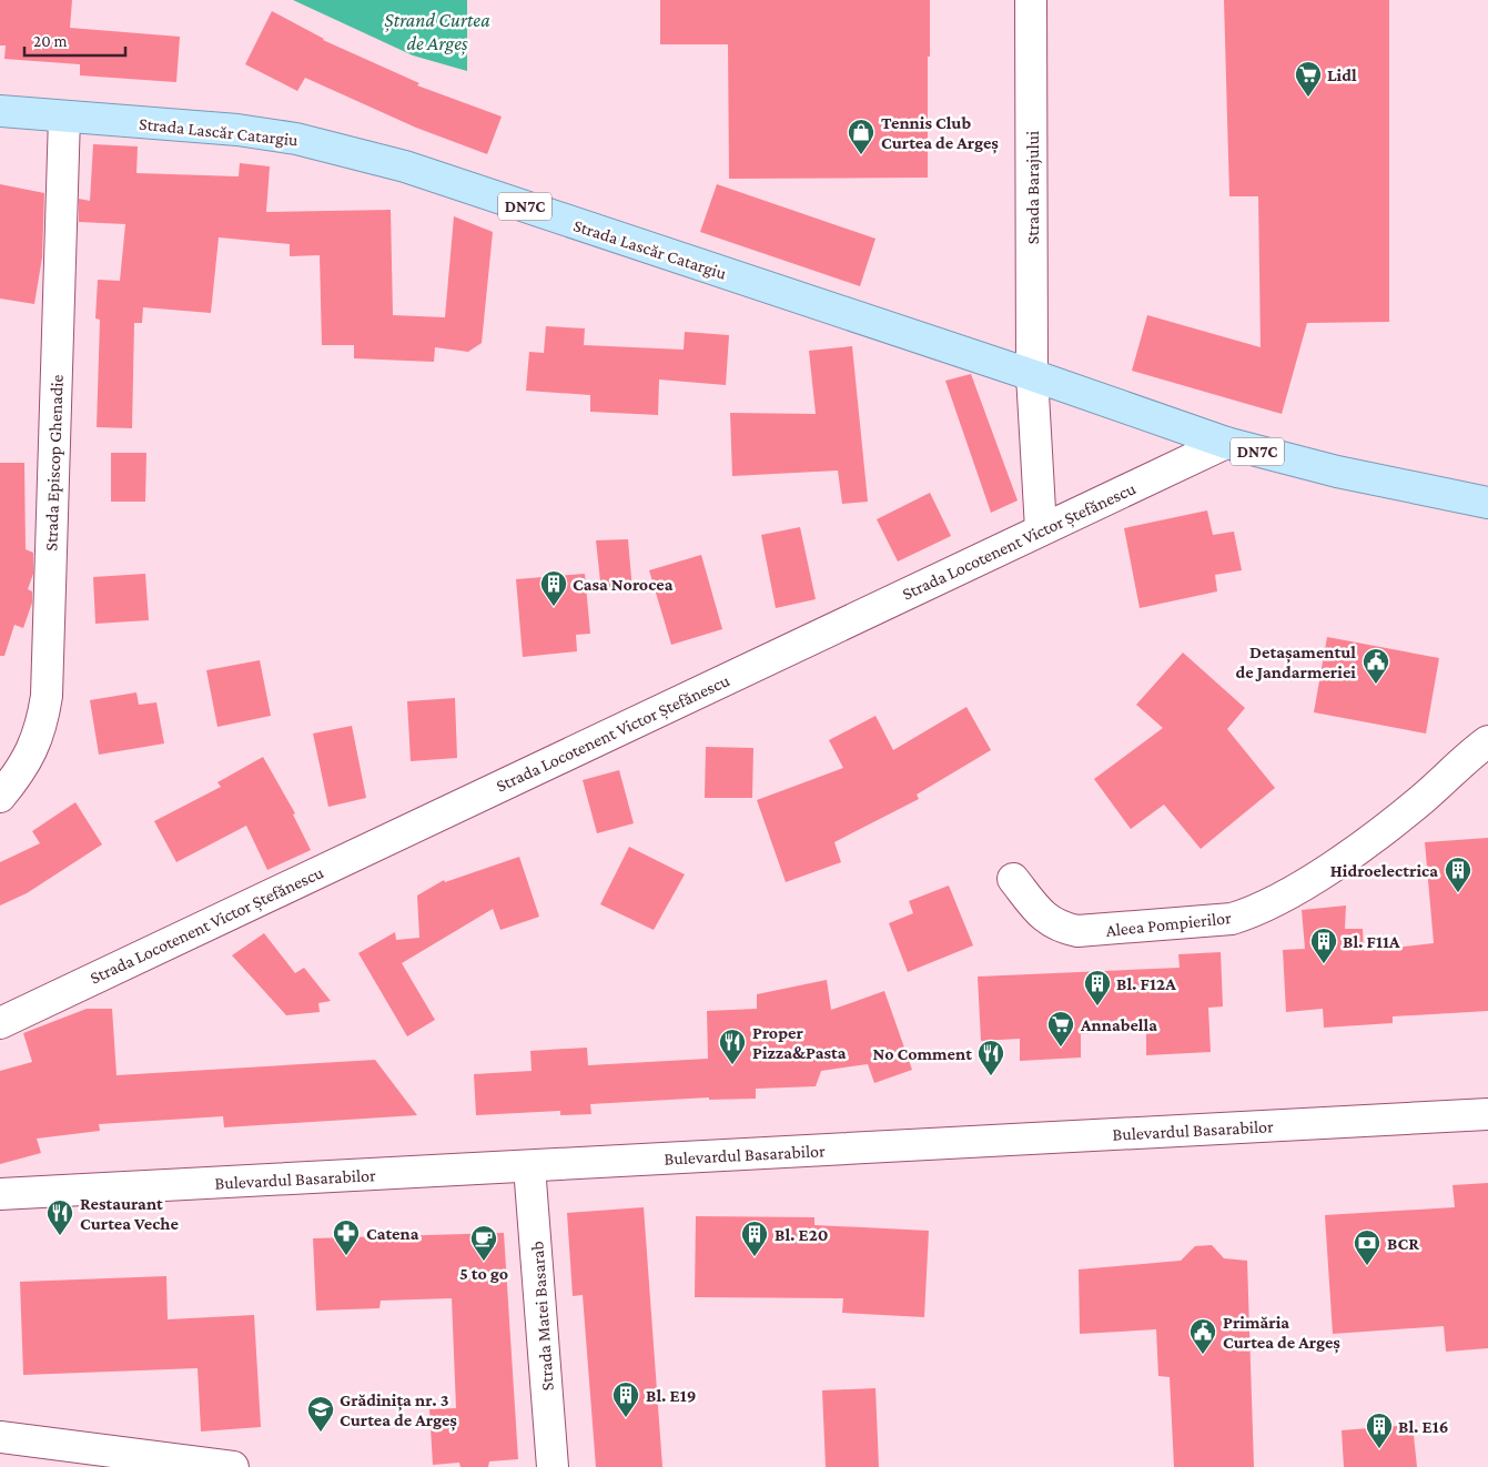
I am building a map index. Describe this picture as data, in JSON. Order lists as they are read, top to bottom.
{
  "streets": {
    "main road": [
      "Strada Lascăr Catargiu",
      "Strada Barajului",
      "DN7C",
      "Strada Episcop Ghenadie",
      "Strada Locotenent Victor Ștefănescu",
      "Aleea Pompierilor",
      "Bulevardul Basarabilor",
      "Strada Matei Basarab"
    ]
  },
  "crossings": [
    ["Strada Lascăr Catargiu", "Strada Barajului"],
    ["Strada Lascăr Catargiu", "DN7C"],
    ["Strada Lascăr Catargiu", "Strada Episcop Ghenadie"],
    ["Strada Barajului", "DN7C"],
    ["Strada Barajului", "Strada Locotenent Victor Ștefănescu"],
    ["DN7C", "Strada Locotenent Victor Ștefănescu"],
    ["Bulevardul Basarabilor", "Strada Matei Basarab"]
  ],
  "water": ["Ștrand Curtea de Argeș"],
  "places": {
    "supermarket": ["Lidl", "Annabella"],
    "shop": ["Tennis Club Curtea de Argeș"],
    "building": [
      "Casa Norocea",
      "Hidroelectrica",
      "Bl. F11A",
      "Bl. F12A",
      "Bl. E20",
      "Bl. E19",
      "Bl. E16"
    ],
    "public building": ["Detașamentul de Jandarmeriei", "Primăria Curtea de Argeș"],
    "restaurant": ["Proper Pizza&Pasta", "No Comment", "Restaurant Curtea Veche"],
    "pharmacy": ["Catena"],
    "cafe": ["5 to go"],
    "bank": ["BCR"],
    "school or university": ["Grădinița nr. 3 Curtea de Argeș"]
  },
  "scale_bar": "20 m"
}
